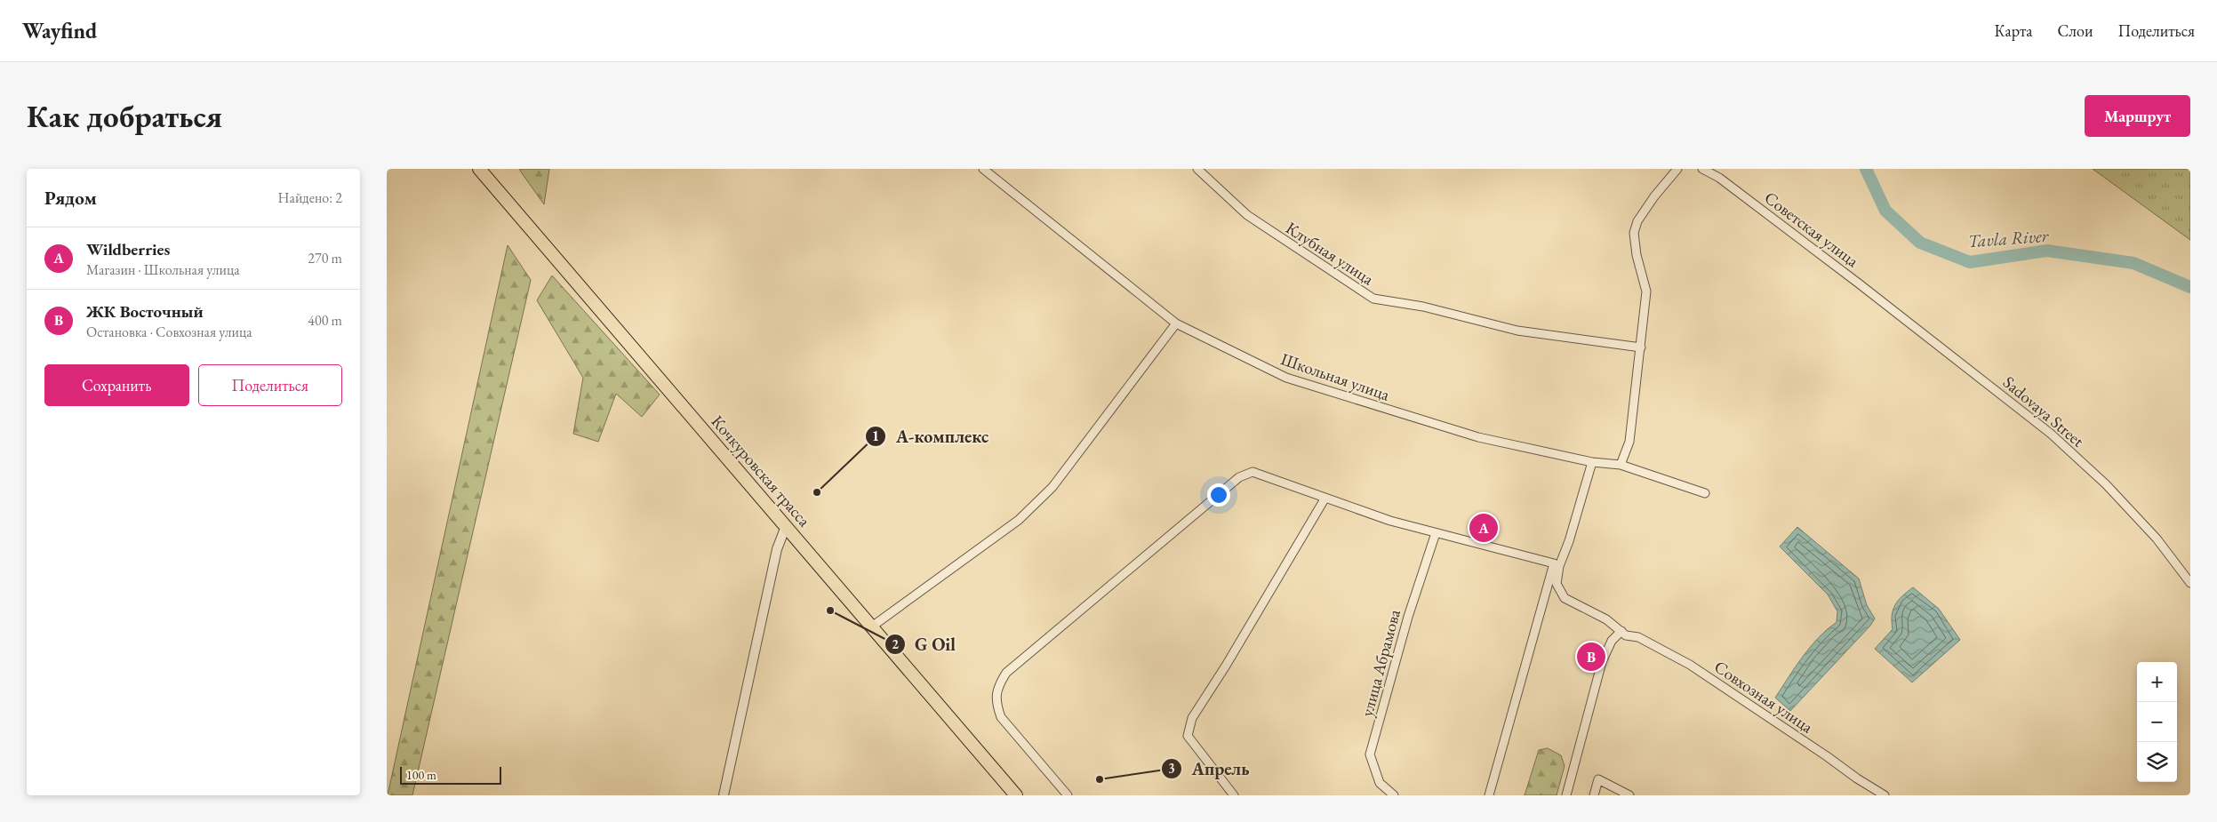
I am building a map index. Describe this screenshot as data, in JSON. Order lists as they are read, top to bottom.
{
  "streets": {
    "main road": ["Кочкуровская трасса"],
    "street": [
      "Клубная улица",
      "Школьная улица",
      "Sadovaya Street",
      "улица Абрамова",
      "Совхозная улица"
    ]
  },
  "water": ["Tavla River"],
  "places": ["А-комплекс", "G Oil", "Апрель"],
  "scale_bar": "100 m",
  "page": {
    "header": "Wayfind",
    "nav": ["Карта", "Слои", "Поделиться"],
    "buttons": [
      "Маршрут",
      ["Сохранить", "Поделиться"]
    ],
    "title": "Как добраться",
    "heading": ["Рядом", "Найдено: 2"],
    "list": [
      {
        "mark": "A",
        "name": "Wildberries",
        "note": "Магазин · Школьная улица",
        "value": "270 m"
      },
      {
        "mark": "B",
        "name": "ЖК Восточный",
        "note": "Остановка · Совхозная улица",
        "value": "400 m"
      }
    ],
    "pins": ["A", "B"],
    "map_buttons": ["+", "−"],
    "scale": "100 m"
  }
}
